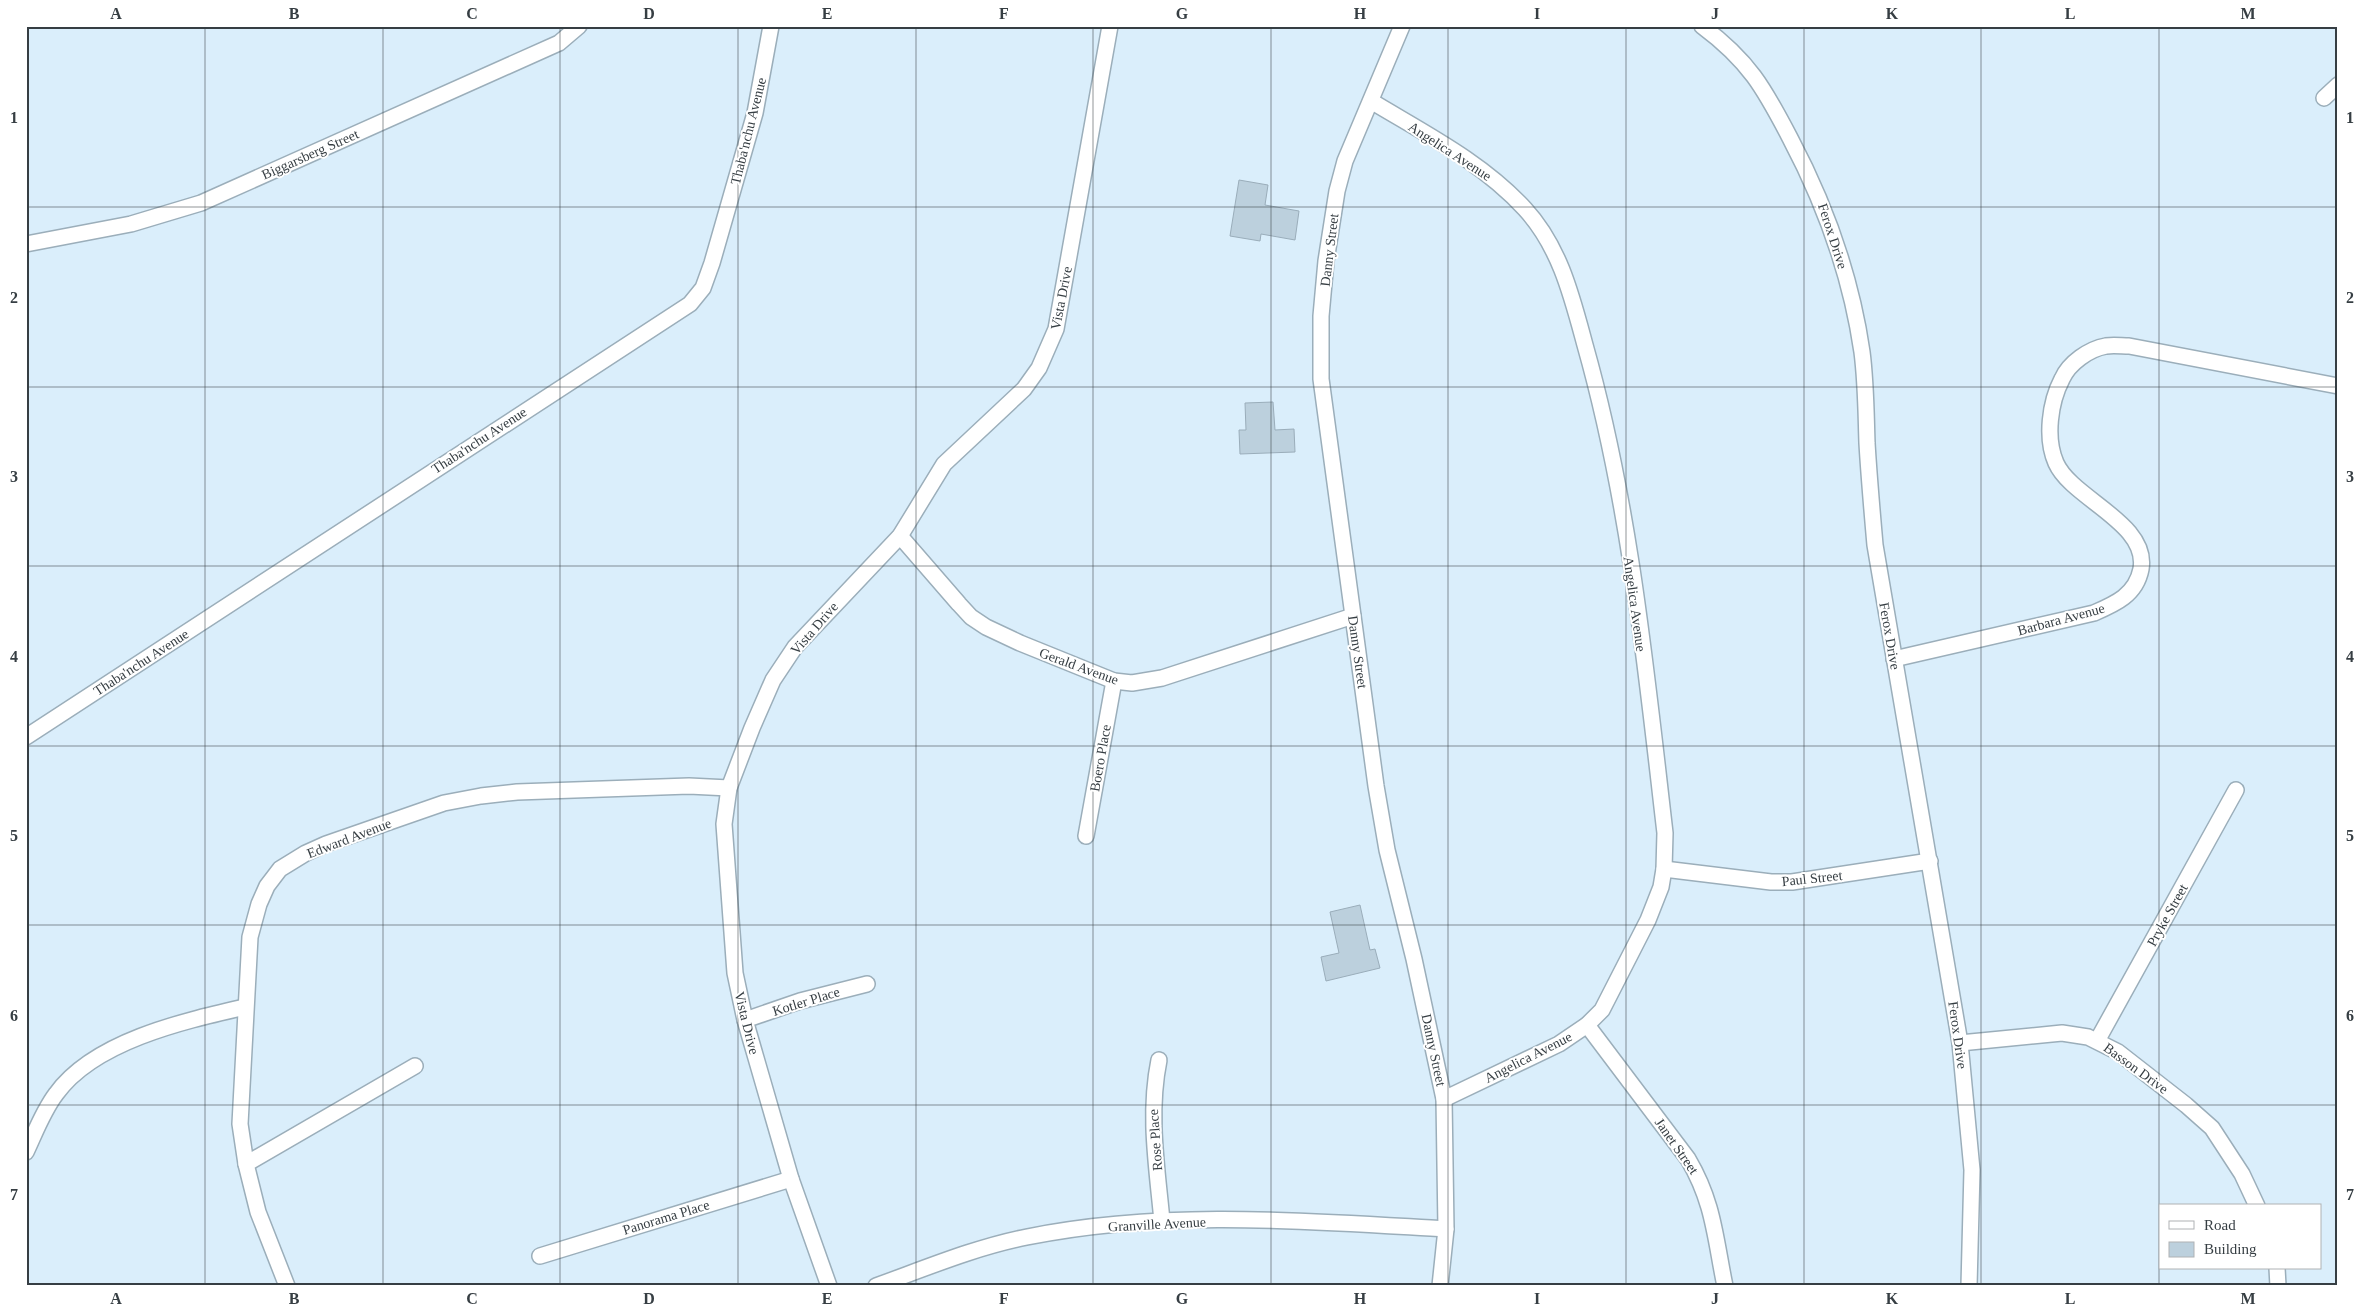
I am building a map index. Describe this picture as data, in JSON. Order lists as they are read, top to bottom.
{
  "streets": {
    "street": [
      "Thaba'nchu Avenue",
      "Angelica Avenue",
      "Biggarsberg Street",
      "Ferox Drive",
      "Danny Street",
      "Vista Drive",
      "Barbara Avenue",
      "Gerald Avenue",
      "Boero Place",
      "Edward Avenue",
      "Paul Street",
      "Pryke Street",
      "Kotler Place",
      "Basson Drive",
      "Rose Place",
      "Janet Street",
      "Panorama Place",
      "Granville Avenue"
    ]
  },
  "crossings": [
    ["Angelica Avenue", "Danny Street"],
    ["Angelica Avenue", "Paul Street"],
    ["Angelica Avenue", "Janet Street"],
    ["Ferox Drive", "Barbara Avenue"],
    ["Ferox Drive", "Paul Street"],
    ["Ferox Drive", "Basson Drive"],
    ["Danny Street", "Gerald Avenue"],
    ["Danny Street", "Granville Avenue"],
    ["Vista Drive", "Gerald Avenue"],
    ["Vista Drive", "Edward Avenue"],
    ["Vista Drive", "Kotler Place"],
    ["Vista Drive", "Panorama Place"],
    ["Gerald Avenue", "Boero Place"],
    ["Pryke Street", "Basson Drive"],
    ["Rose Place", "Granville Avenue"]
  ],
  "legend": ["Road", "Building"],
  "grid": {
    "columns": [
      "A",
      "B",
      "C",
      "D",
      "E",
      "F",
      "G",
      "H",
      "I",
      "J",
      "K",
      "L",
      "M"
    ],
    "rows": [
      "1",
      "2",
      "3",
      "4",
      "5",
      "6",
      "7"
    ]
  }
}
